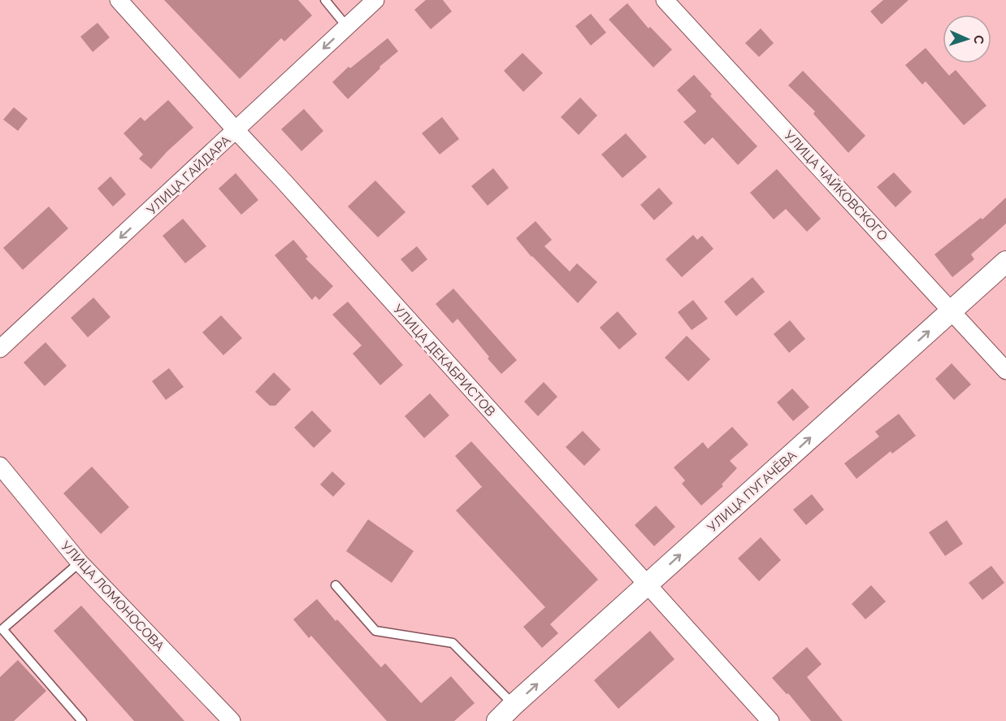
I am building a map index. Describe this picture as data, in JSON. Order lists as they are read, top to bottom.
{
  "streets": {
    "street": [
      "УЛИЦА ГАЙДАРА",
      "УЛИЦА ЧАЙКОВСКОГО",
      "УЛИЦА ДЕКАБРИСТОВ",
      "УЛИЦА ПУГАЧЁВА",
      "УЛИЦА ЛОМОНОСОВА"
    ]
  },
  "crossings": [
    ["УЛИЦА ГАЙДАРА", "УЛИЦА ДЕКАБРИСТОВ"],
    ["УЛИЦА ЧАЙКОВСКОГО", "УЛИЦА ПУГАЧЁВА"],
    ["УЛИЦА ДЕКАБРИСТОВ", "УЛИЦА ПУГАЧЁВА"]
  ],
  "one_way": ["УЛИЦА ГАЙДАРА", "УЛИЦА ПУГАЧЁВА"],
  "north": "right"
}
